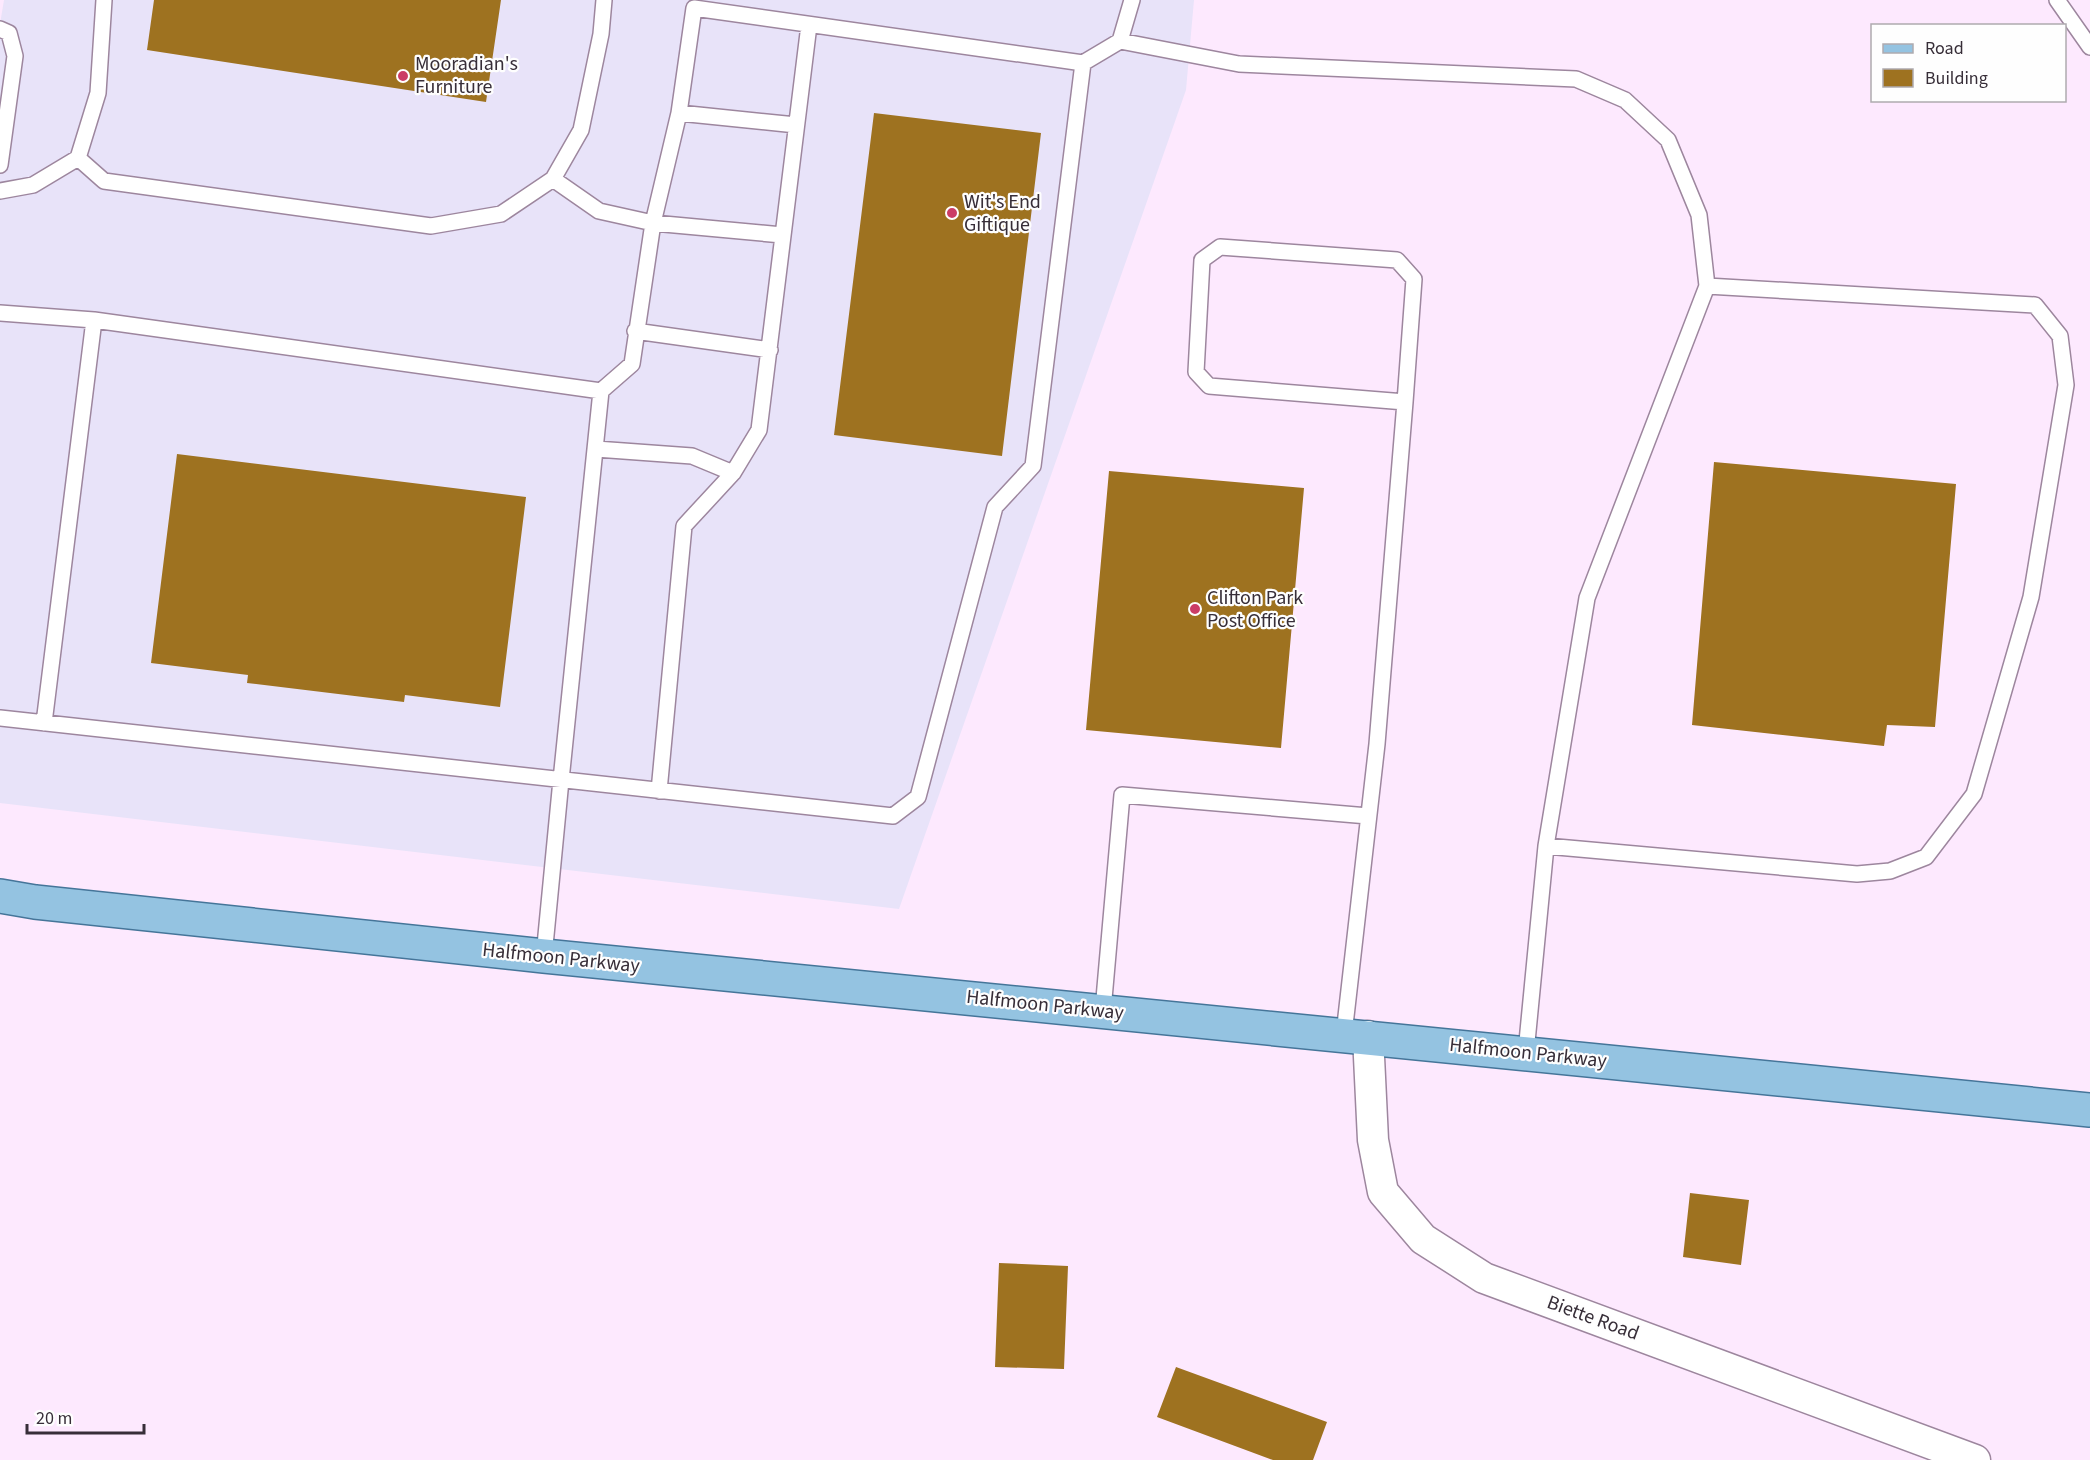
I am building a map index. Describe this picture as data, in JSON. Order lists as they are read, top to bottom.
{
  "streets": {
    "main road": ["Halfmoon Parkway"],
    "street": ["Biette Road"]
  },
  "crossings": [
    ["Halfmoon Parkway", "Biette Road"]
  ],
  "places": ["Mooradian's Furniture", "Wit's End Giftique", "Clifton Park Post Office"],
  "legend": ["Road", "Building"],
  "scale_bar": "20 m"
}
